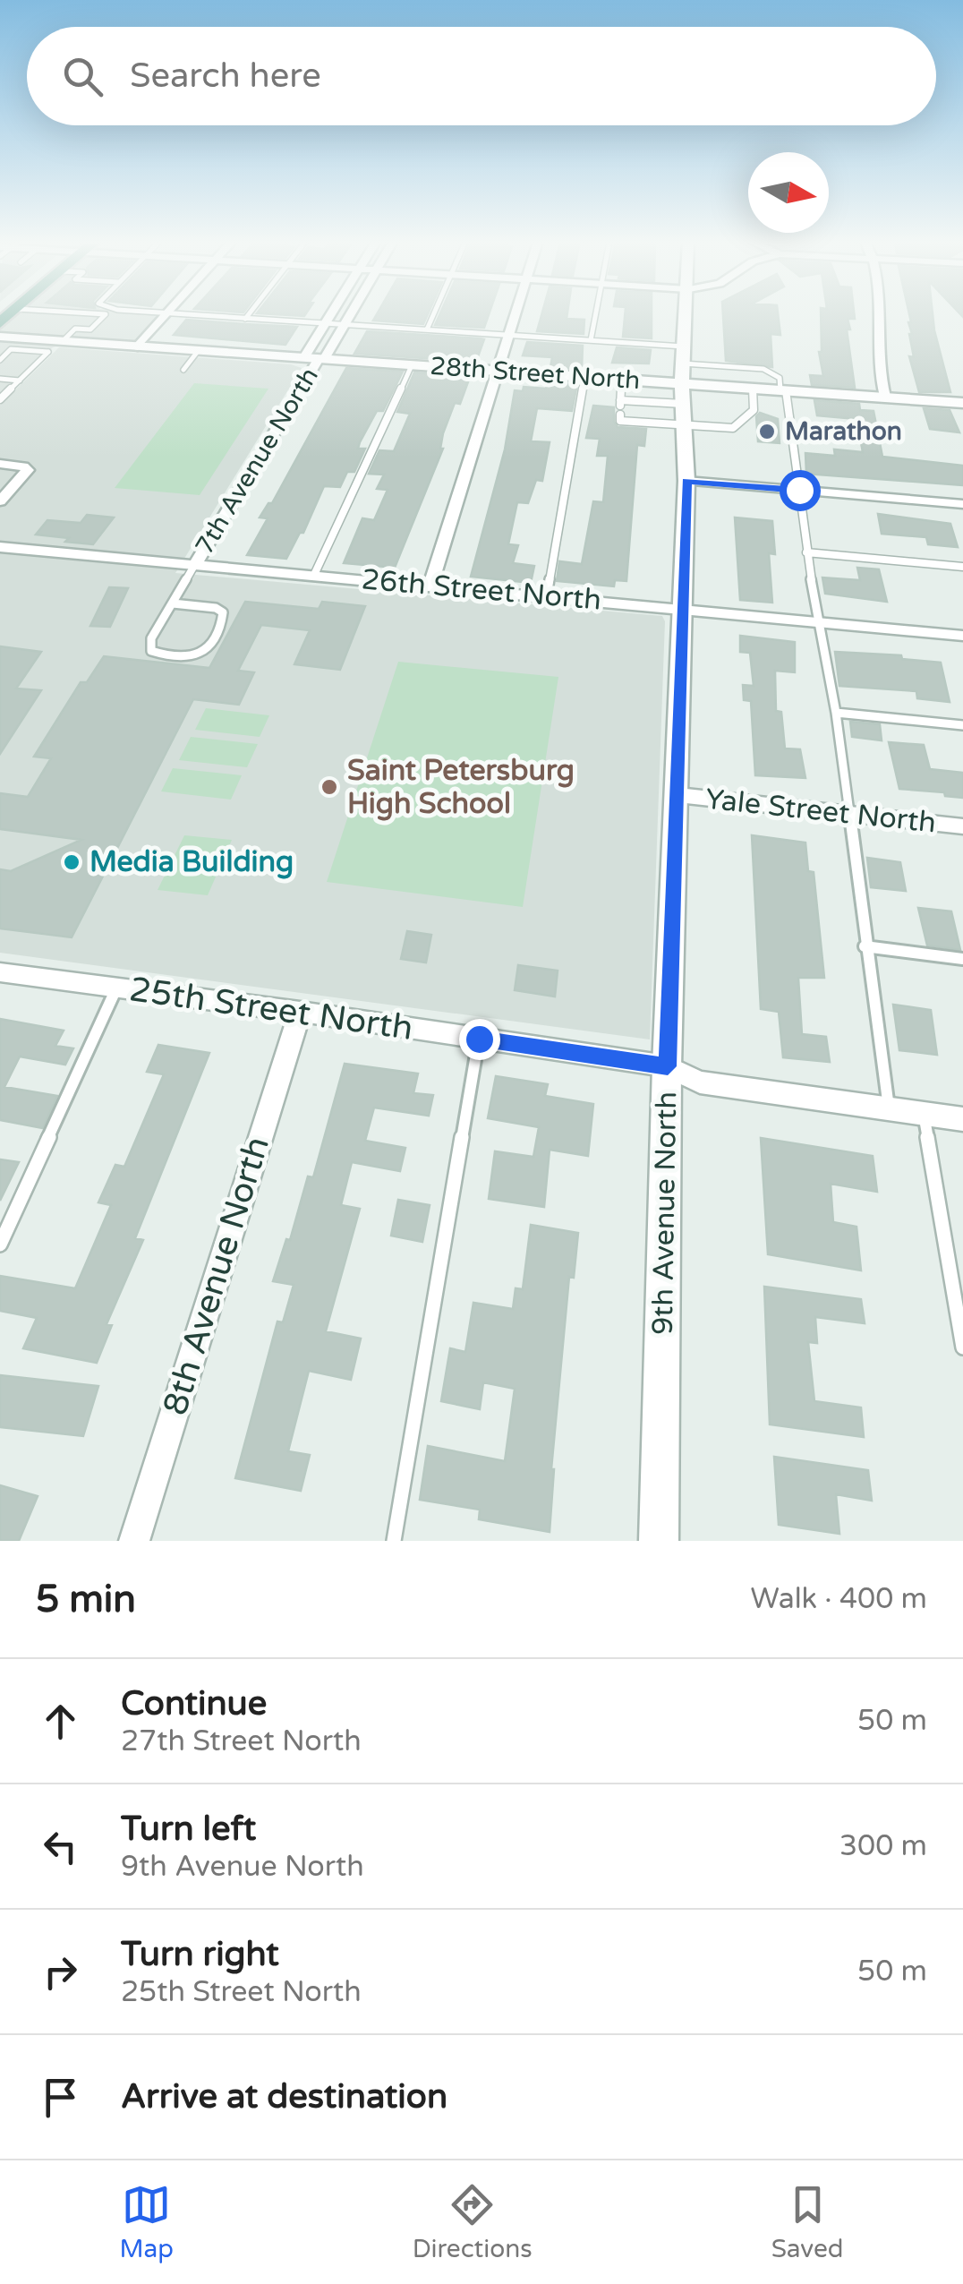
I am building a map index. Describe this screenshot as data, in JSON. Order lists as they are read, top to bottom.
{
  "streets": {
    "street": [
      "28th Street North",
      "7th Avenue North",
      "26th Street North",
      "Yale Street North",
      "25th Street North",
      "9th Avenue North",
      "8th Avenue North"
    ]
  },
  "crossings": [
    ["28th Street North", "7th Avenue North"],
    ["28th Street North", "9th Avenue North"],
    ["7th Avenue North", "26th Street North"],
    ["26th Street North", "9th Avenue North"],
    ["Yale Street North", "9th Avenue North"],
    ["25th Street North", "9th Avenue North"],
    ["25th Street North", "8th Avenue North"]
  ],
  "places": ["Marathon", "Saint Petersburg High School", "Media Building"],
  "north": "right",
  "page": {
    "search": "Search here",
    "heading": ["5 min", "Walk · 400 m"],
    "list": [
      ["Continue", "27th Street North", "50 m"],
      ["Turn left", "9th Avenue North", "300 m"],
      ["Turn right", "25th Street North", "50 m"],
      "Arrive at destination"
    ],
    "nav": ["Map", "Directions", "Saved"]
  }
}
